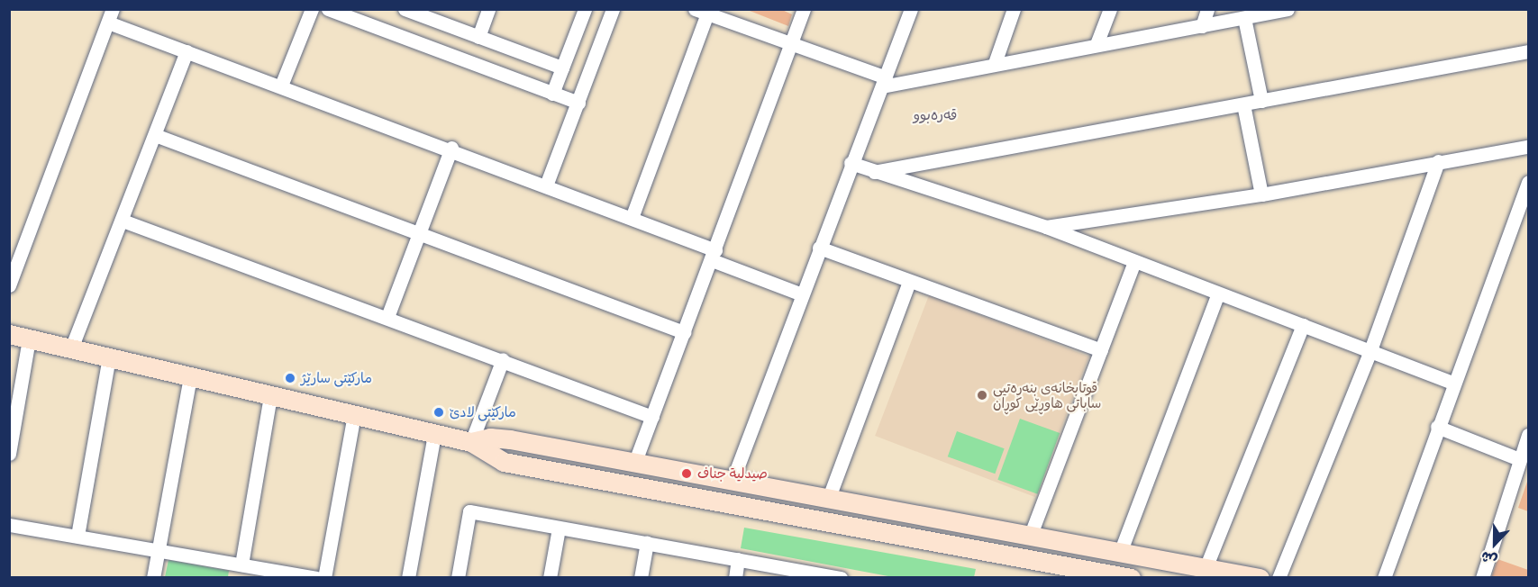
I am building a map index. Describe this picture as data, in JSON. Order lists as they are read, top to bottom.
{
  "districts": ["قەرەبوو"],
  "places": [
    "مارکێتی سارێژ",
    "قوتابخانەی بنەڕەتیی ساباتی هاوڕێی کوڕان",
    "ماركێتی لادێ",
    "صيدلية جناف"
  ],
  "north": "bottom"
}
